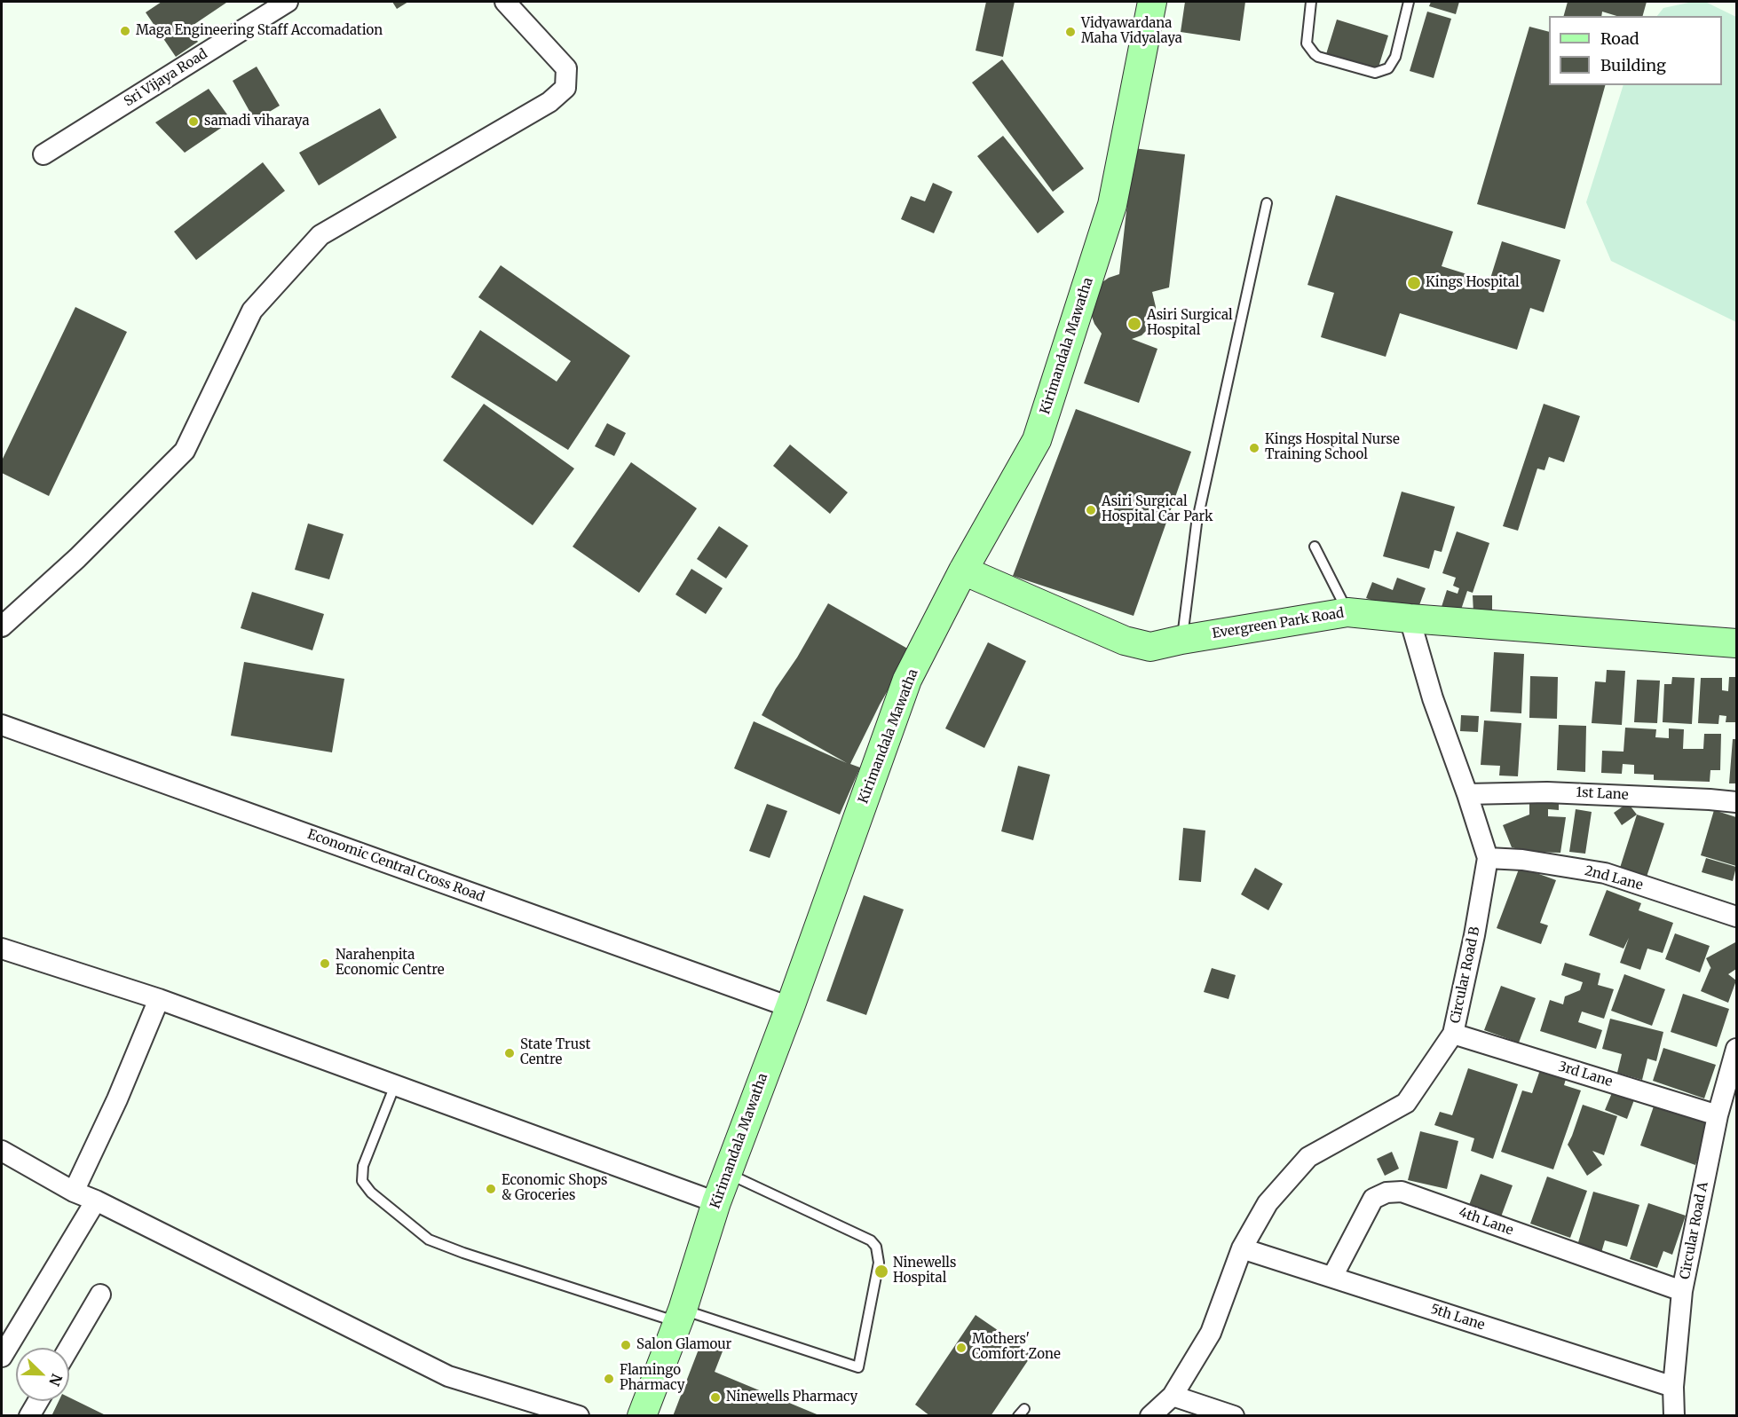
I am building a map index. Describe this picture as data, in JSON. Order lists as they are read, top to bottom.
{
  "streets": {
    "main road": ["Kirimandala Mawatha", "Evergreen Park Road"],
    "street": [
      "Sri Vijaya Road",
      "1st Lane",
      "Economic Central Cross Road",
      "2nd Lane",
      "Circular Road B",
      "3rd Lane",
      "4th Lane",
      "Circular Road A",
      "5th Lane"
    ]
  },
  "crossings": [
    ["Kirimandala Mawatha", "Evergreen Park Road"],
    ["Kirimandala Mawatha", "Economic Central Cross Road"],
    ["Evergreen Park Road", "Circular Road B"],
    ["1st Lane", "Circular Road B"],
    ["2nd Lane", "Circular Road B"],
    ["Circular Road B", "3rd Lane"],
    ["Circular Road B", "5th Lane"],
    ["3rd Lane", "Circular Road A"],
    ["4th Lane", "Circular Road A"],
    ["4th Lane", "5th Lane"],
    ["Circular Road A", "5th Lane"]
  ],
  "places": [
    "Maga Engineering Staff Accomadation",
    "Vidyawardana Maha Vidyalaya",
    "samadi viharaya",
    "Kings Hospital",
    "Asiri Surgical Hospital",
    "Kings Hospital Nurse Training School",
    "Asiri Surgical Hospital Car Park",
    "Narahenpita Economic Centre",
    "State Trust Centre",
    "Economic Shops & Groceries",
    "Ninewells Hospital",
    "Salon Glamour",
    "Mothers' Comfort Zone",
    "Flamingo Pharmacy",
    "Ninewells Pharmacy"
  ],
  "legend": ["Road", "Building"],
  "north": "bottom right"
}
